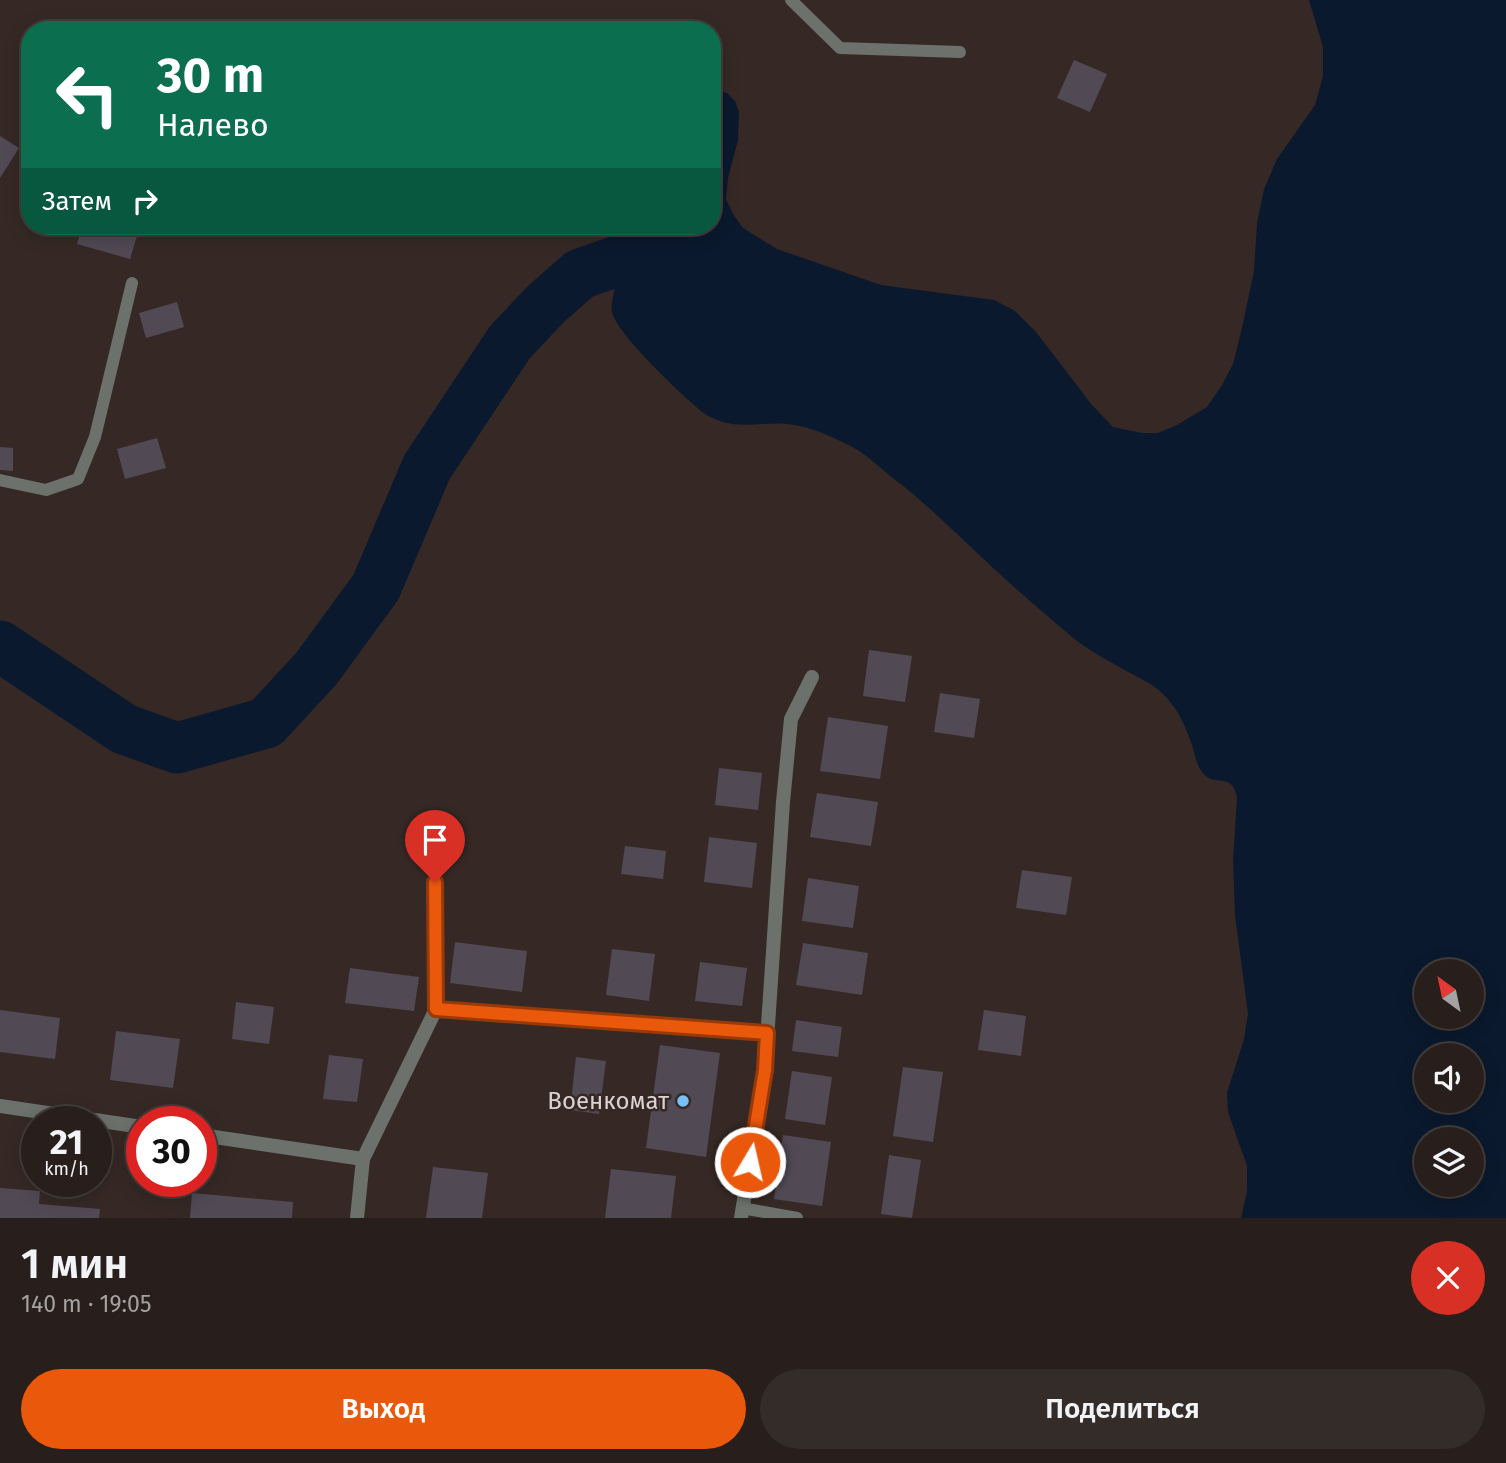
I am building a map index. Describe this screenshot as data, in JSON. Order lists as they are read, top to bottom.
{
  "places": ["Военкомат"],
  "north": "top left",
  "page": {
    "turn": ["30 m", "Налево"],
    "then": "Затем",
    "speed": "21 km/h",
    "limit": "30",
    "heading": ["1 мин", "140 m · 19:05"],
    "buttons": ["Выход", "Поделиться"]
  }
}
